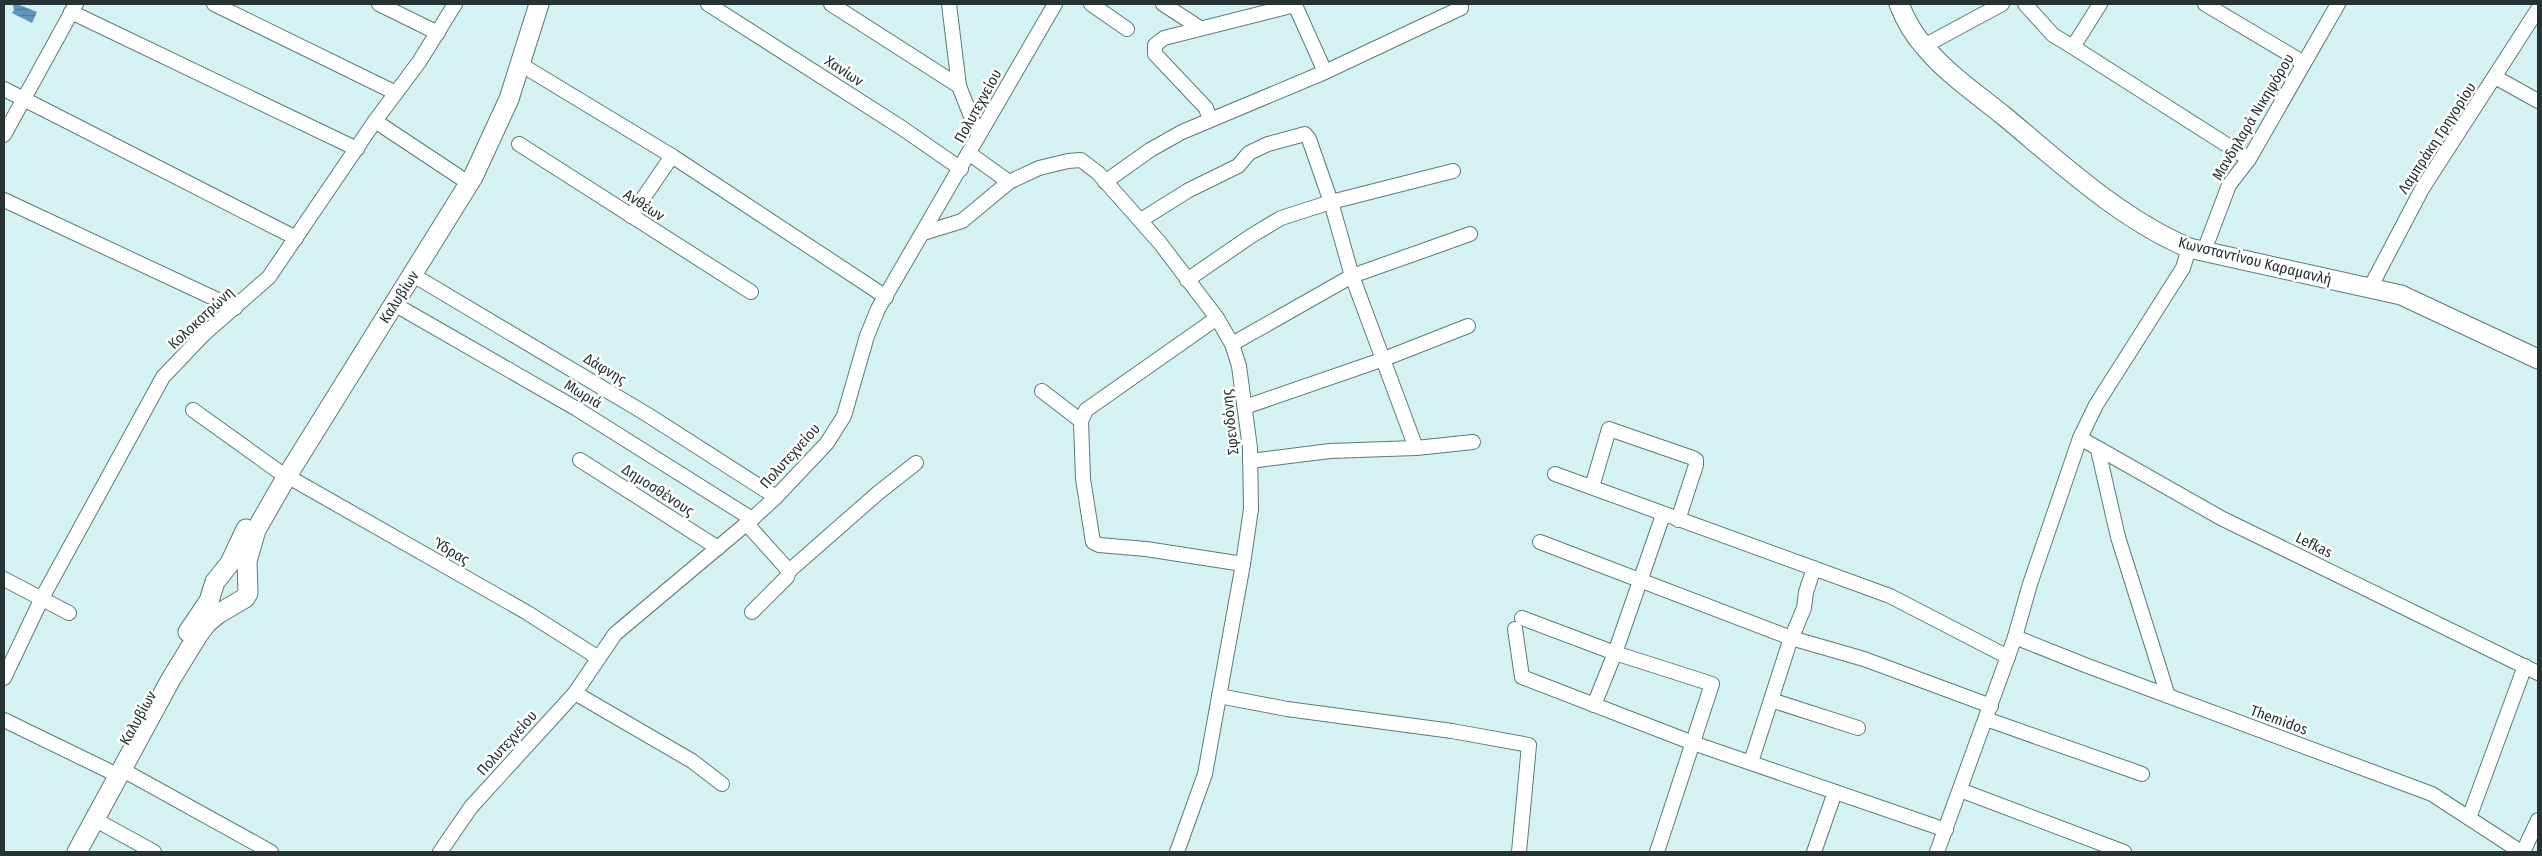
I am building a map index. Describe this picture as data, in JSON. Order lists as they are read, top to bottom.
{
  "streets": {
    "main road": ["Κωνσταντίνου Καραμανλή", "Καλυβίων"],
    "street": [
      "Χανίων",
      "Πολυτεχνείου",
      "Μανδηλαρά Νικηφόρου",
      "Λαμπράκη Γρηγορίου",
      "Ανθέων",
      "Κολοκοτρώνη",
      "Δάφνης",
      "Μωριά",
      "Σφενδόνης",
      "Δημοσθένους",
      "Lefkas",
      "Ύδρας",
      "Themidos"
    ]
  },
  "crossings": [
    ["Χανίων", "Πολυτεχνείου"],
    ["Πολυτεχνείου", "Δάφνης"],
    ["Πολυτεχνείου", "Μωριά"],
    ["Πολυτεχνείου", "Δημοσθένους"],
    ["Πολυτεχνείου", "Ύδρας"],
    ["Μανδηλαρά Νικηφόρου", "Κωνσταντίνου Καραμανλή"],
    ["Μανδηλαρά Νικηφόρου", "Lefkas"],
    ["Μανδηλαρά Νικηφόρου", "Themidos"],
    ["Λαμπράκη Γρηγορίου", "Κωνσταντίνου Καραμανλή"],
    ["Καλυβίων", "Δάφνης"],
    ["Καλυβίων", "Μωριά"],
    ["Καλυβίων", "Ύδρας"]
  ]
}
